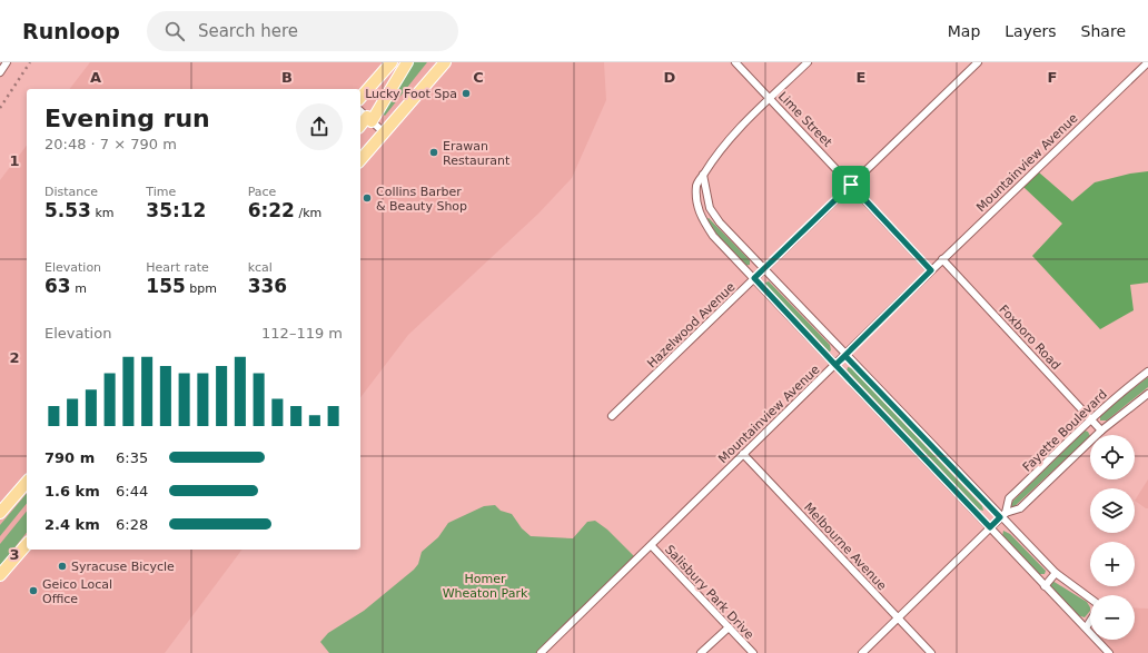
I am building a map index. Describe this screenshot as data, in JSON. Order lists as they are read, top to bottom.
{
  "streets": {
    "street": [
      "Lime Street",
      "Mountainview Avenue",
      "Hazelwood Avenue",
      "Foxboro Road",
      "Fayette Boulevard",
      "Melbourne Avenue",
      "Salisbury Park Drive"
    ]
  },
  "crossings": [
    ["Lime Street", "Mountainview Avenue"],
    ["Lime Street", "Hazelwood Avenue"],
    ["Mountainview Avenue", "Foxboro Road"],
    ["Mountainview Avenue", "Melbourne Avenue"],
    ["Mountainview Avenue", "Salisbury Park Drive"],
    ["Foxboro Road", "Fayette Boulevard"],
    ["Fayette Boulevard", "Melbourne Avenue"]
  ],
  "parks": ["Homer Wheaton Park"],
  "places": [
    "Lucky Foot Spa",
    "Erawan Restaurant",
    "Collins Barber & Beauty Shop",
    "Syracuse Bicycle",
    "Geico Local Office"
  ],
  "page": {
    "header": "Runloop",
    "search": "Search here",
    "nav": ["Map", "Layers", "Share"],
    "heading": ["Evening run", "20:48 · 7 × 790 m"],
    "stats": [
      ["Distance", "5.53 km"],
      ["Time", "35:12"],
      ["Pace", "6:22 /km"],
      ["Elevation", "63 m"],
      ["Heart rate", "155 bpm"],
      ["kcal", "336"]
    ],
    "chart": ["Elevation", "112–119 m"],
    "map_buttons": ["+", "−"],
    "list": [
      {
        "name": "790 m",
        "note": "6:35"
      },
      {
        "name": "1.6 km",
        "note": "6:44"
      },
      {
        "name": "2.4 km",
        "note": "6:28"
      }
    ]
  },
  "grid": {
    "columns": [
      "A",
      "B",
      "C",
      "D",
      "E",
      "F"
    ],
    "rows": ["1", "2", "3"]
  }
}
